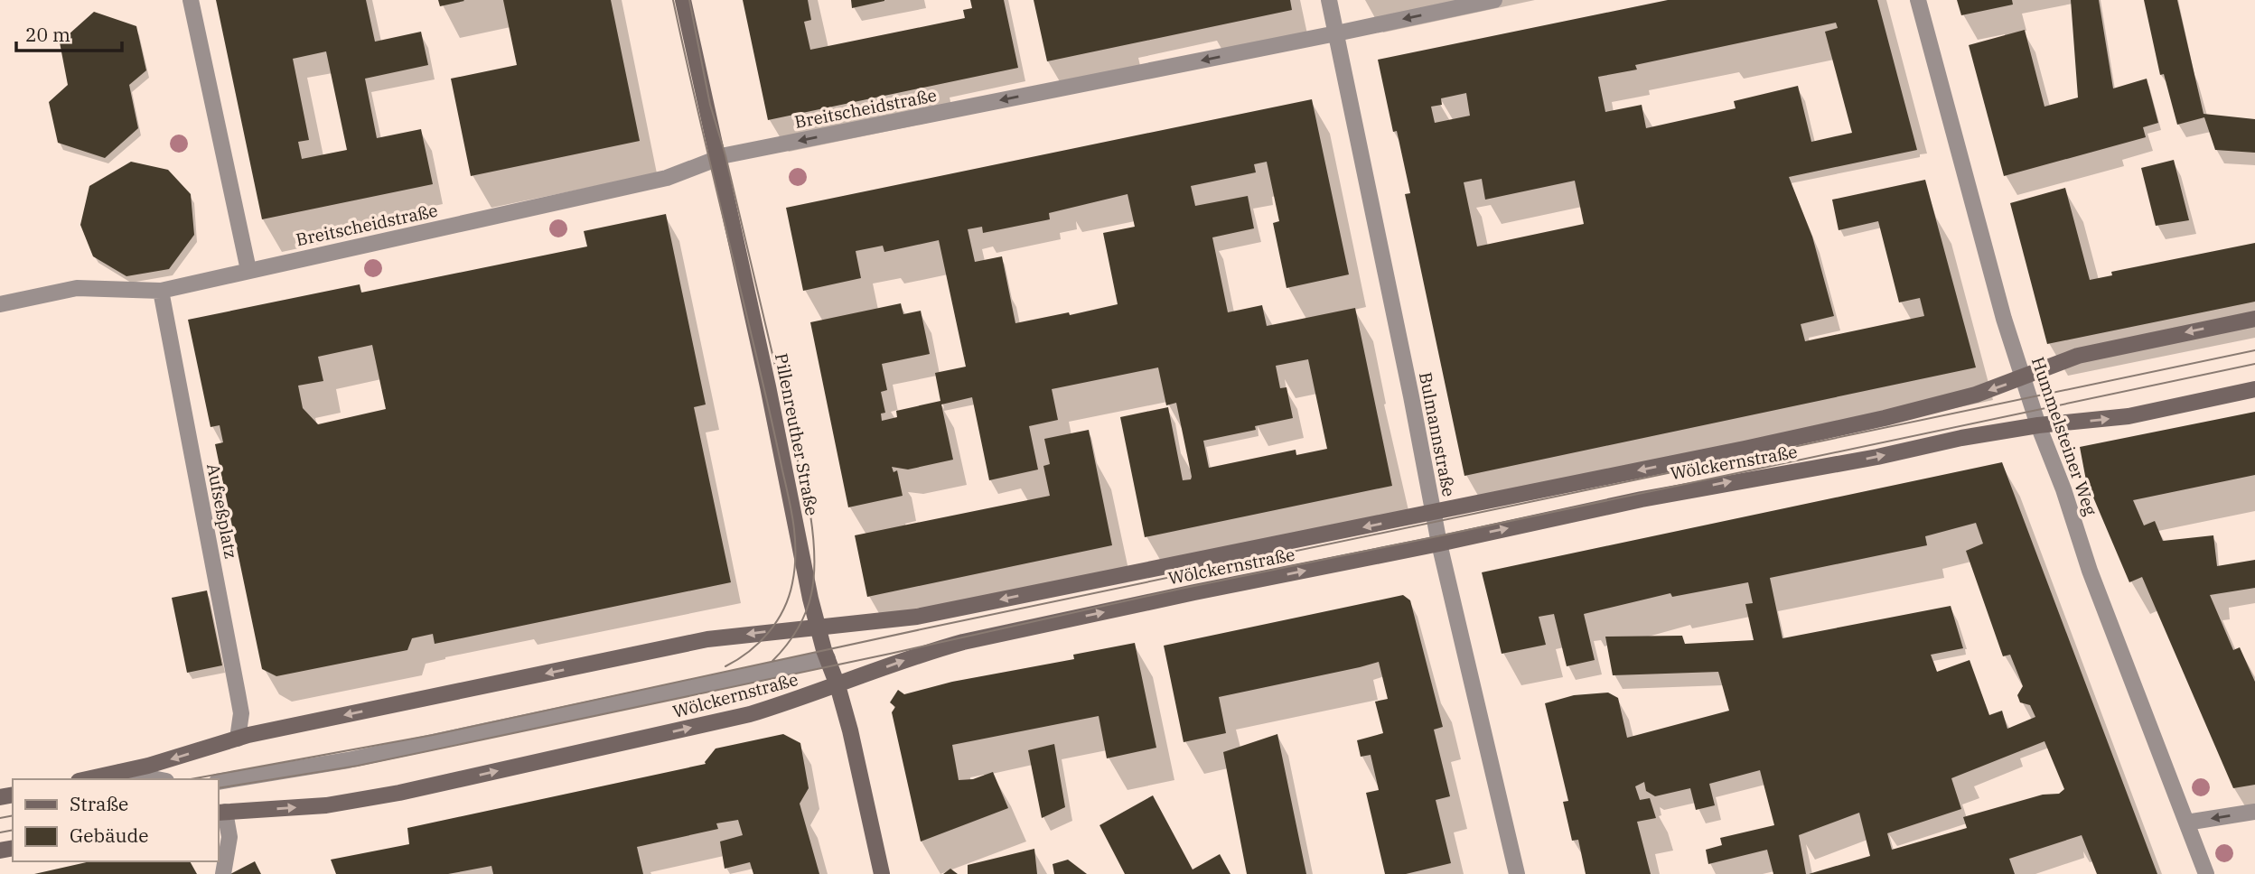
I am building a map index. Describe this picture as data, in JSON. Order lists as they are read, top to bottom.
{
  "streets": {
    "main road": ["Pillenreuther Straße", "Wölckernstraße"],
    "street": [
      "Breitscheidstraße",
      "Bulmannstraße",
      "Hummelsteiner Weg",
      "Aufseßplatz"
    ]
  },
  "crossings": [
    ["Breitscheidstraße", "Pillenreuther Straße"],
    ["Breitscheidstraße", "Bulmannstraße"],
    ["Pillenreuther Straße", "Wölckernstraße"],
    ["Bulmannstraße", "Wölckernstraße"],
    ["Hummelsteiner Weg", "Wölckernstraße"],
    ["Wölckernstraße", "Aufseßplatz"]
  ],
  "one_way": ["Breitscheidstraße"],
  "legend": ["Straße", "Gebäude"],
  "scale_bar": "20 m"
}
